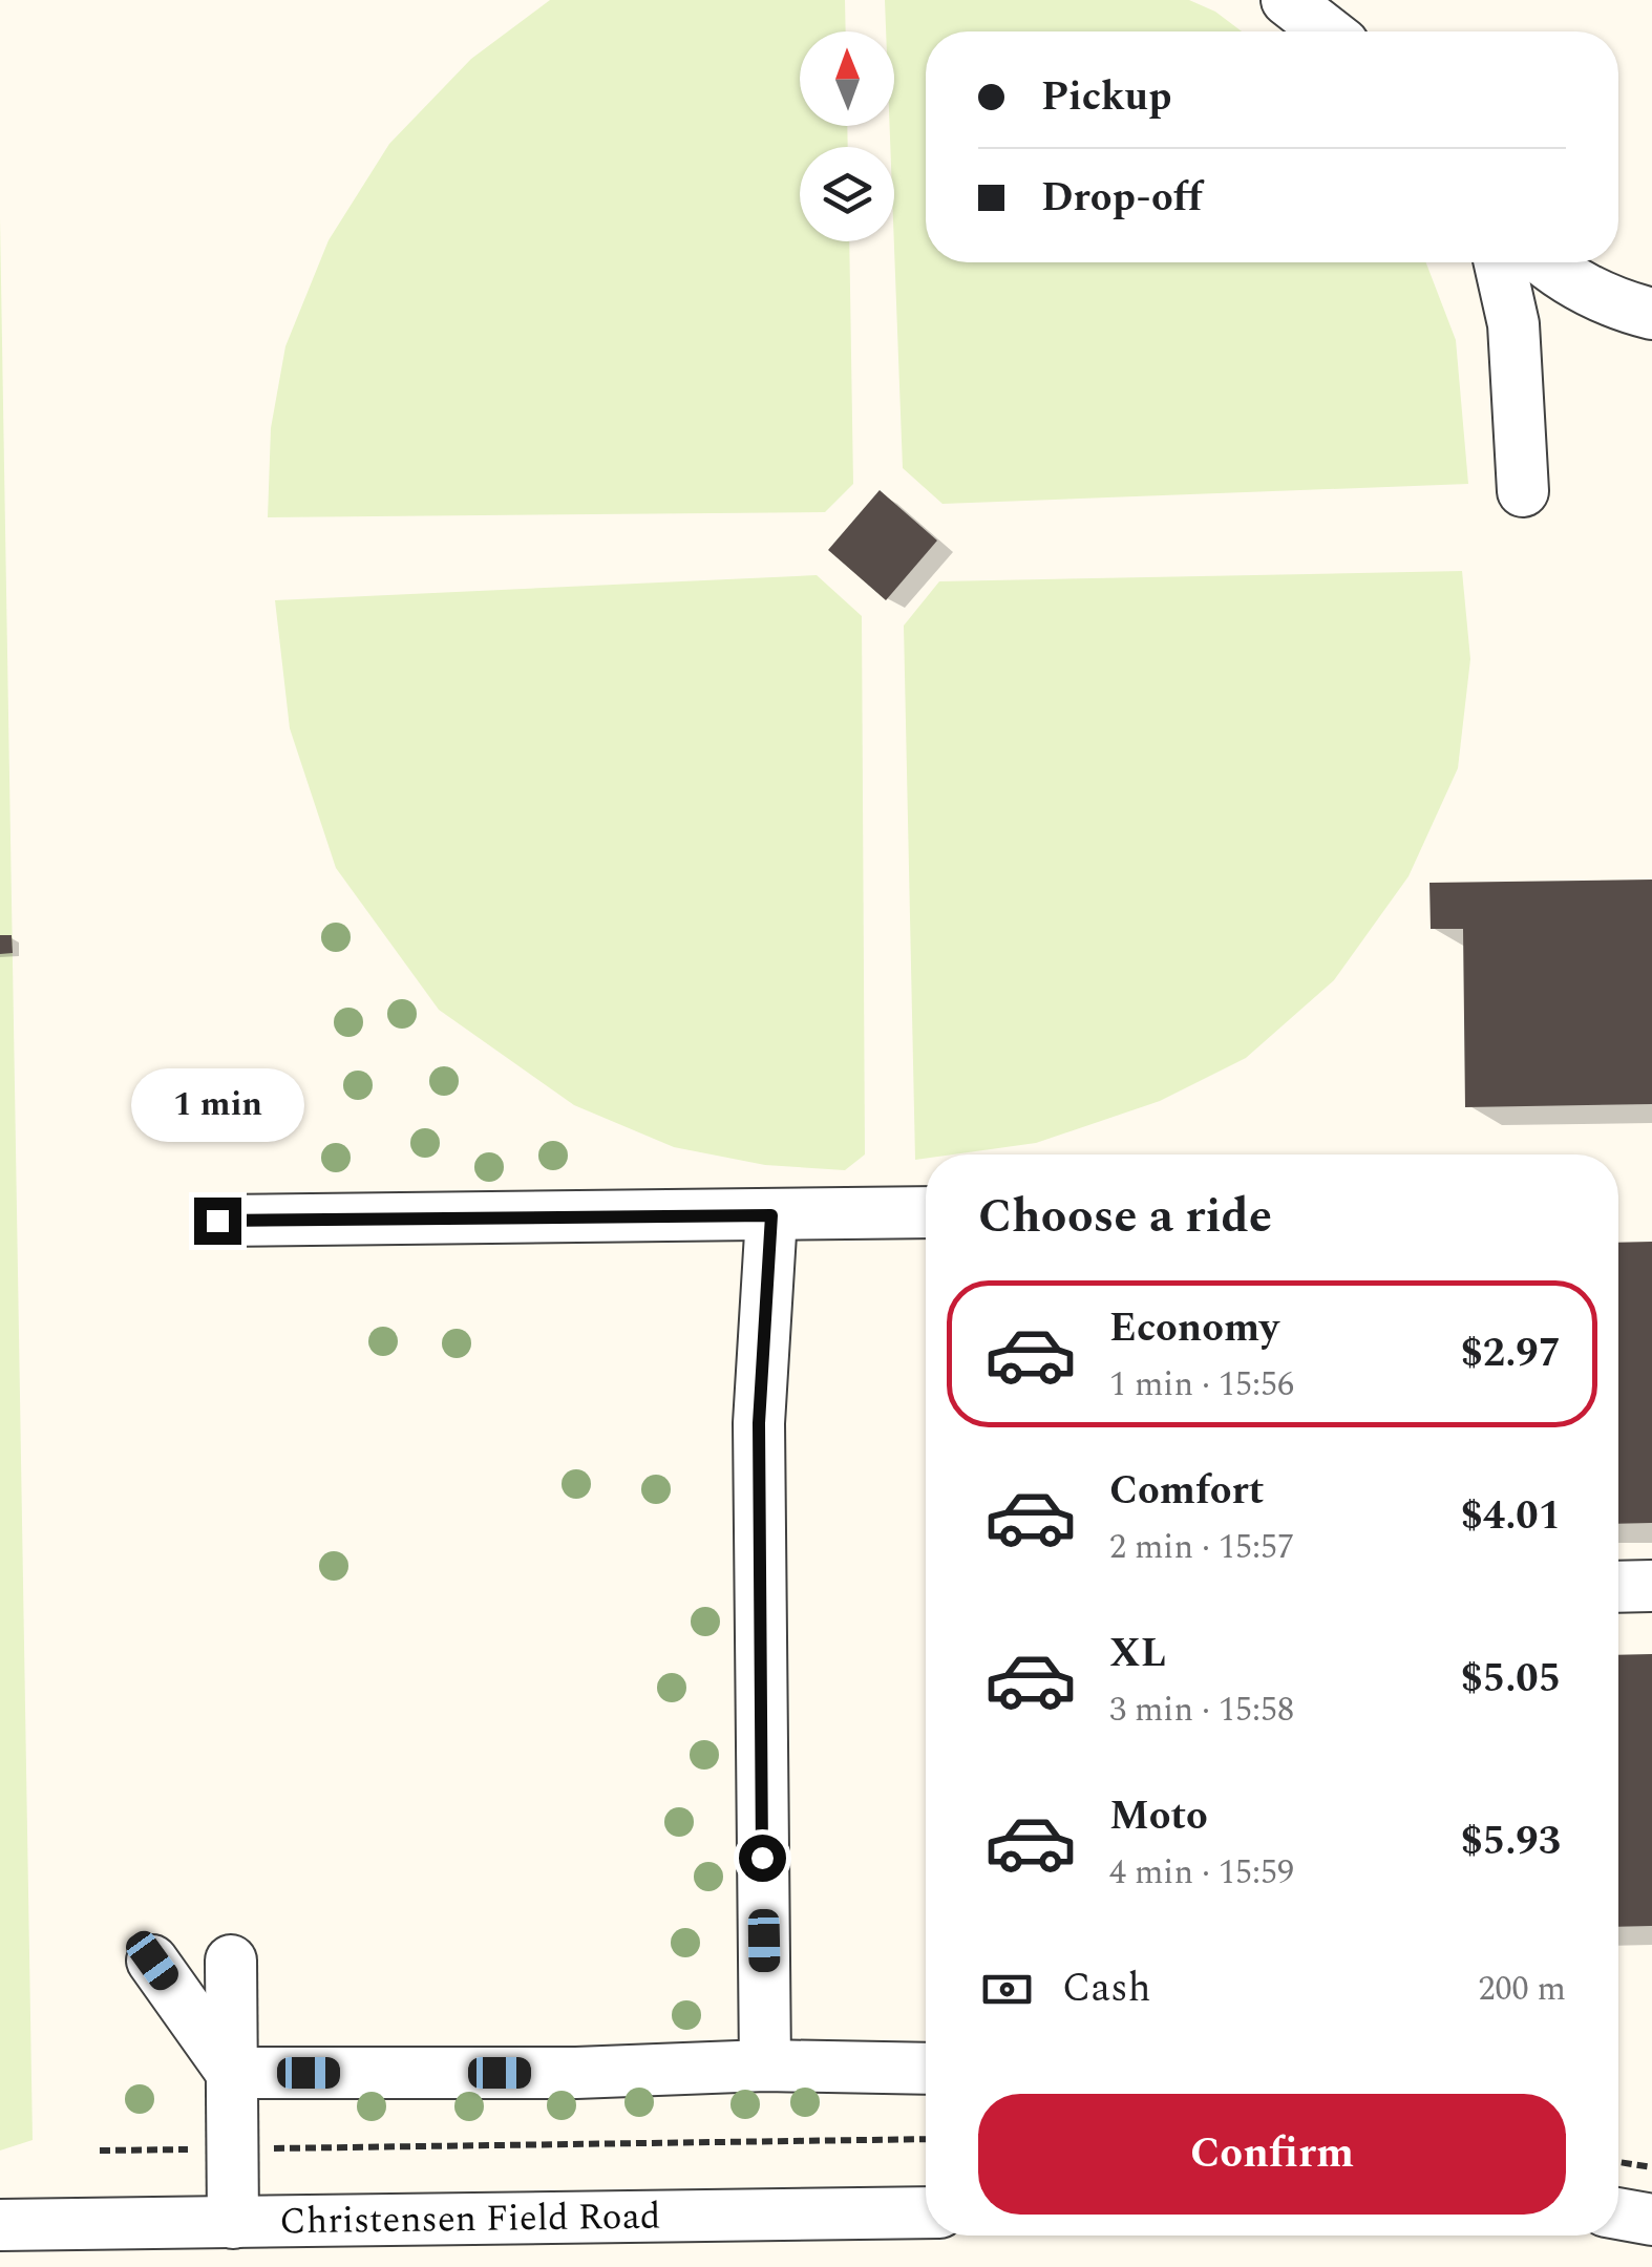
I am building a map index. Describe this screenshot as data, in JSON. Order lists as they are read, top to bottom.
{
  "streets": {
    "street": ["Christensen Field Road"]
  },
  "north": "top",
  "page": {
    "banner": ["Pickup", "Drop-off"],
    "bubble": "1 min",
    "heading": "Choose a ride",
    "list": [
      {
        "name": "Economy",
        "note": "1 min · 15:56",
        "value": "$2.97"
      },
      {
        "name": "Comfort",
        "note": "2 min · 15:57",
        "value": "$4.01"
      },
      {
        "name": "XL",
        "note": "3 min · 15:58",
        "value": "$5.05"
      },
      {
        "name": "Moto",
        "note": "4 min · 15:59",
        "value": "$5.93"
      }
    ],
    "pay": ["Cash", "200 m"],
    "buttons": "Confirm"
  }
}
